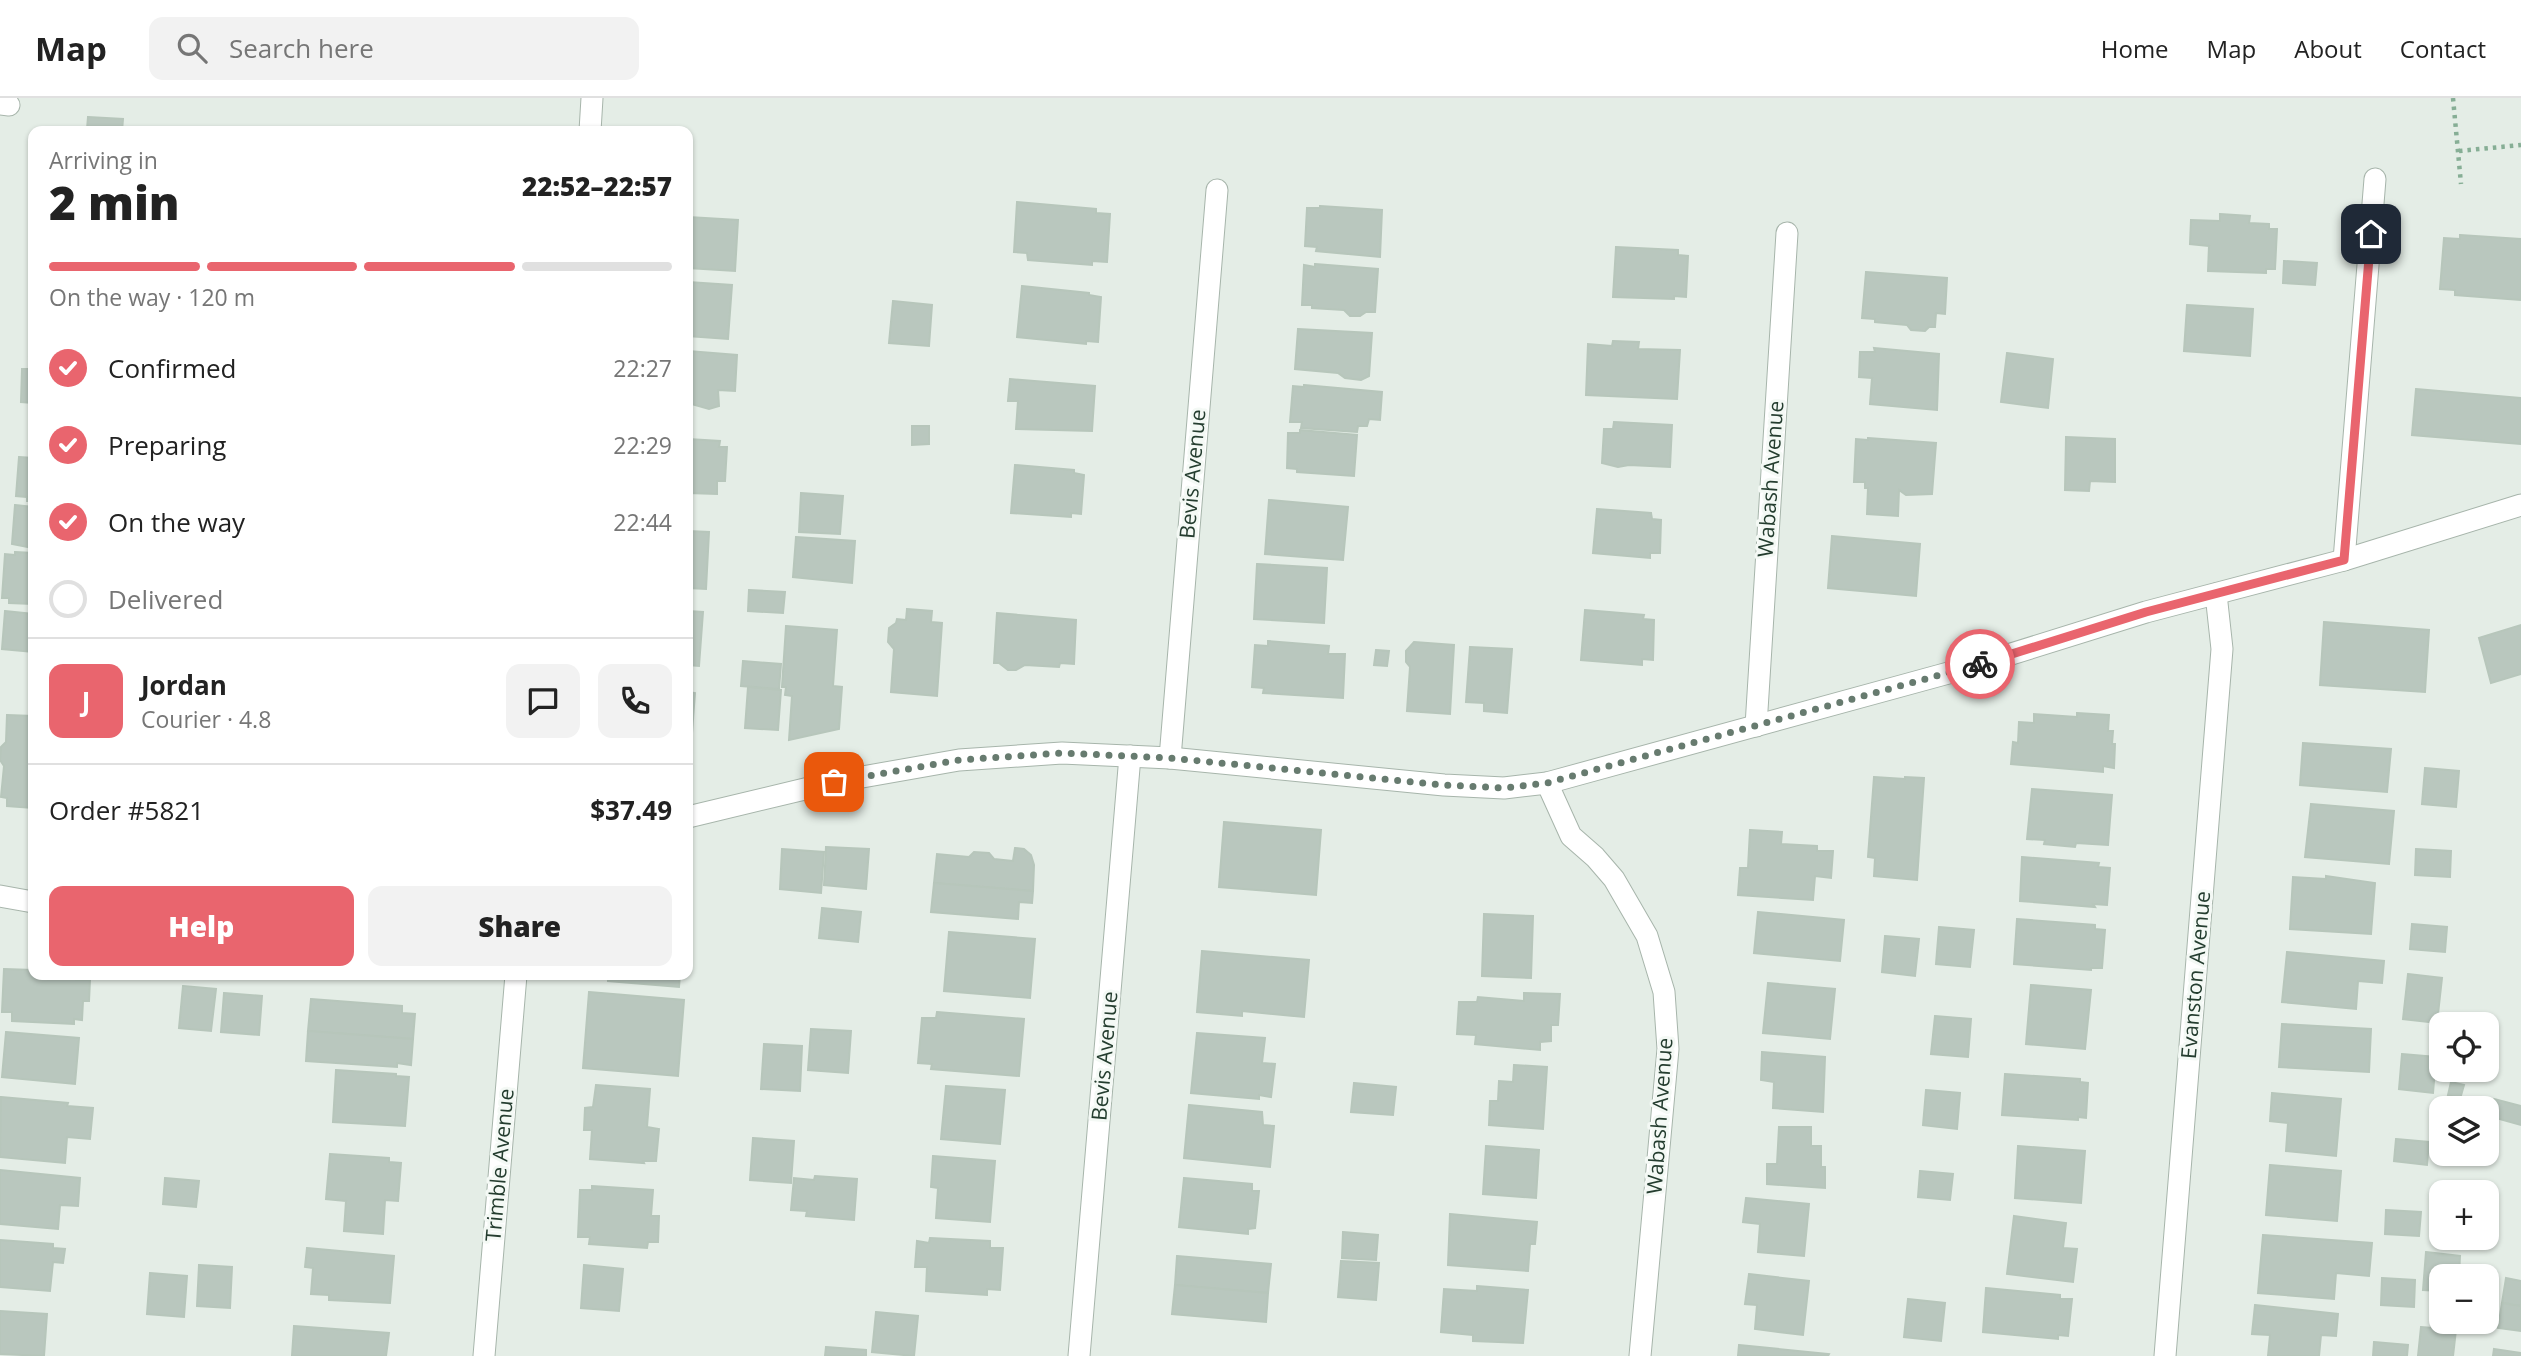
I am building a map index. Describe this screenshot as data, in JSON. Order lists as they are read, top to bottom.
{
  "streets": {
    "street": [
      "Bevis Avenue",
      "Wabash Avenue",
      "Evanston Avenue",
      "Trimble Avenue"
    ]
  },
  "page": {
    "header": "Map",
    "search": "Search here",
    "nav": [
      "Home",
      "Map",
      "About",
      "Contact"
    ],
    "heading": ["2 min", "Arriving in", "22:52–22:57"],
    "panel": [
      "Jordan",
      "Courier · 4.8",
      "Order #5821",
      "$37.49"
    ],
    "bar": "On the way · 120 m",
    "list": [
      ["Confirmed", "22:27"],
      ["Preparing", "22:29"],
      ["On the way", "22:44"],
      "Delivered"
    ],
    "round": "J",
    "buttons": ["Help", "Share"],
    "map_buttons": ["+", "−"]
  }
}
